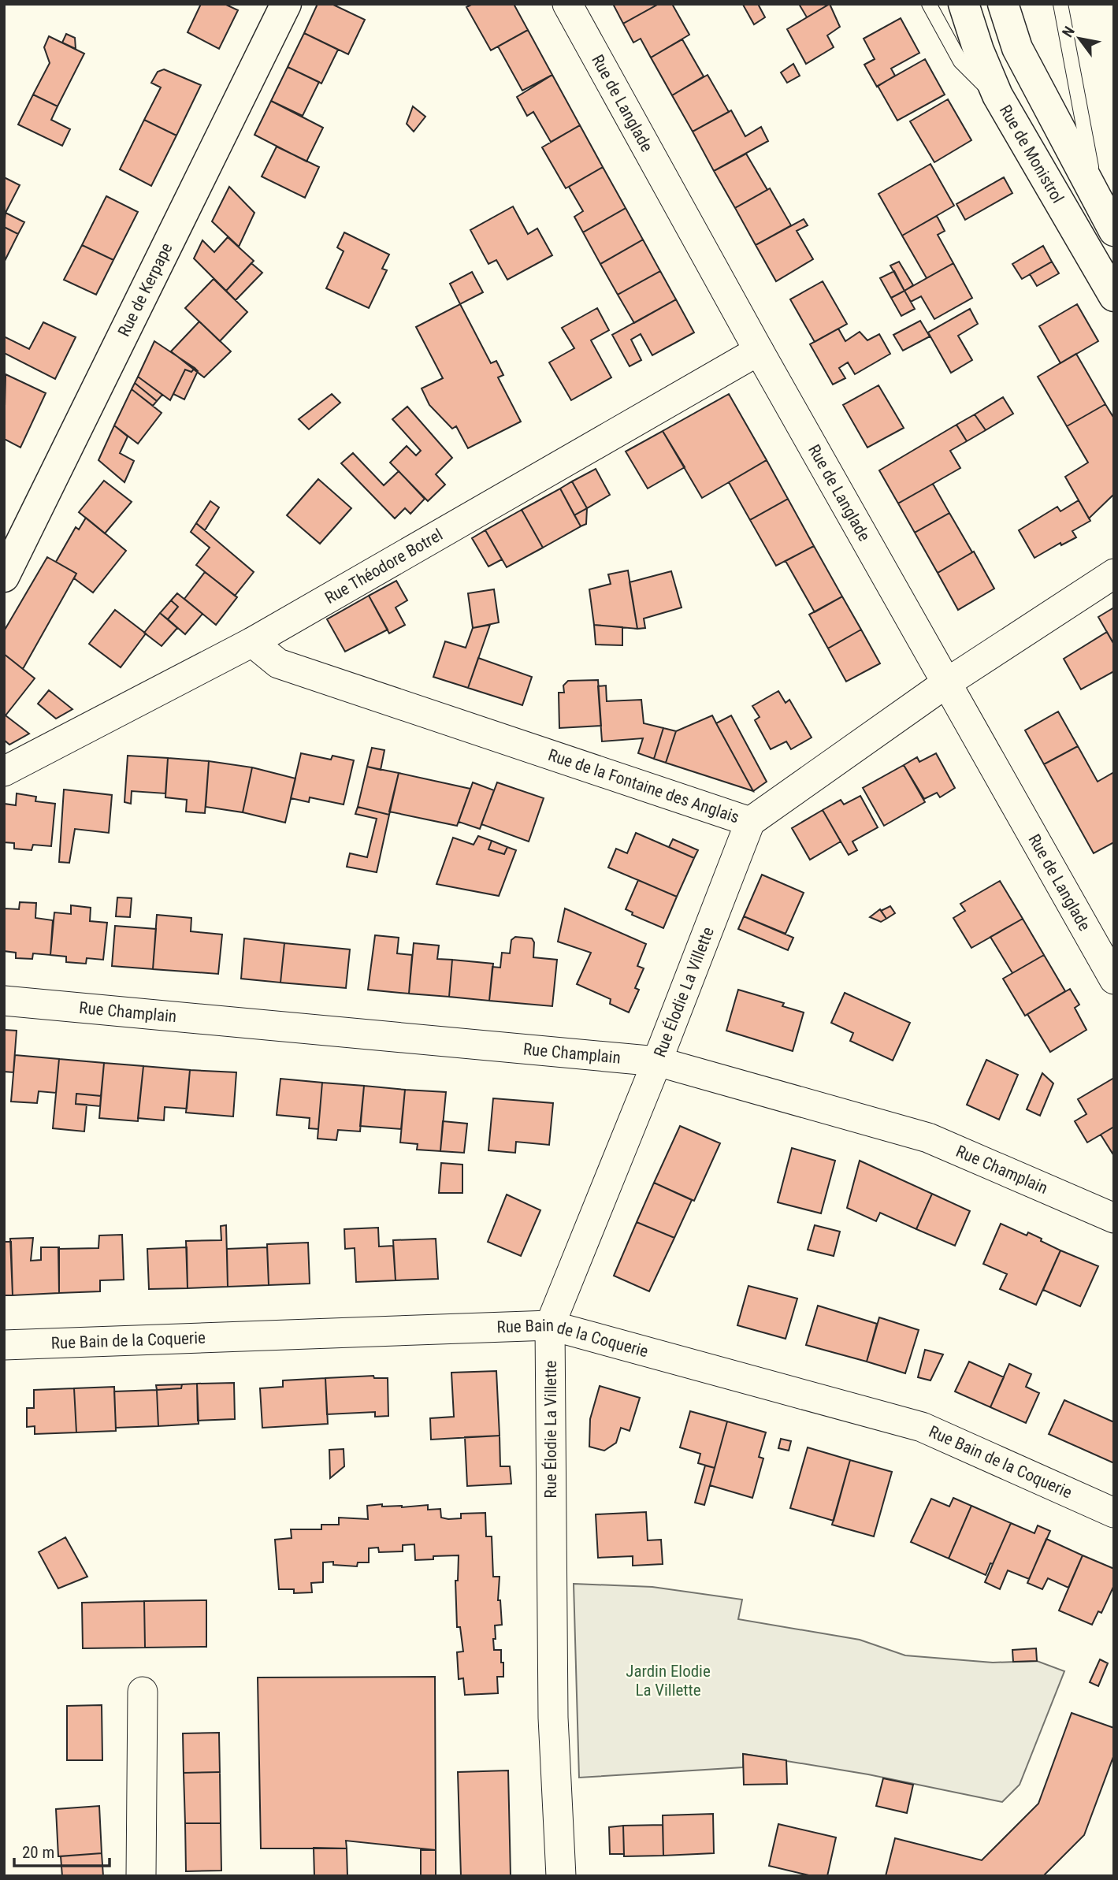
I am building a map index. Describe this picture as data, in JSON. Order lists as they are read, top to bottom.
{
  "streets": {
    "street": [
      "Rue de Langlade",
      "Rue de Monistrol",
      "Rue de Kerpape",
      "Rue Théodore Botrel",
      "Rue de la Fontaine des Anglais",
      "Rue Élodie La Villette",
      "Rue Champlain",
      "Rue Bain de la Coquerie"
    ]
  },
  "crossings": [
    ["Rue de Langlade", "Rue Théodore Botrel"],
    ["Rue de Langlade", "Rue de la Fontaine des Anglais"],
    ["Rue Théodore Botrel", "Rue de la Fontaine des Anglais"],
    ["Rue de la Fontaine des Anglais", "Rue Élodie La Villette"],
    ["Rue Élodie La Villette", "Rue Champlain"],
    ["Rue Élodie La Villette", "Rue Bain de la Coquerie"]
  ],
  "parks": ["Jardin Elodie La Villette"],
  "scale_bar": "20 m",
  "north": "top left"
}
